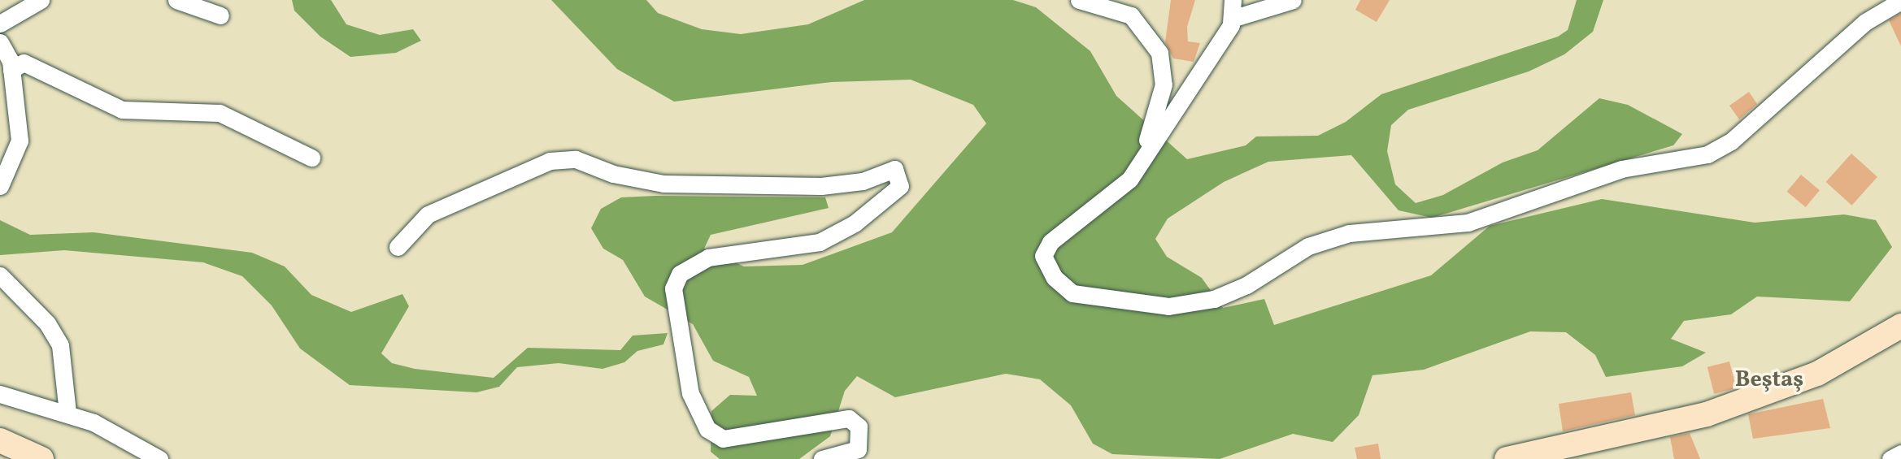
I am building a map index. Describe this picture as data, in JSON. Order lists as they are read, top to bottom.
{
  "districts": ["Beştaş"]
}
